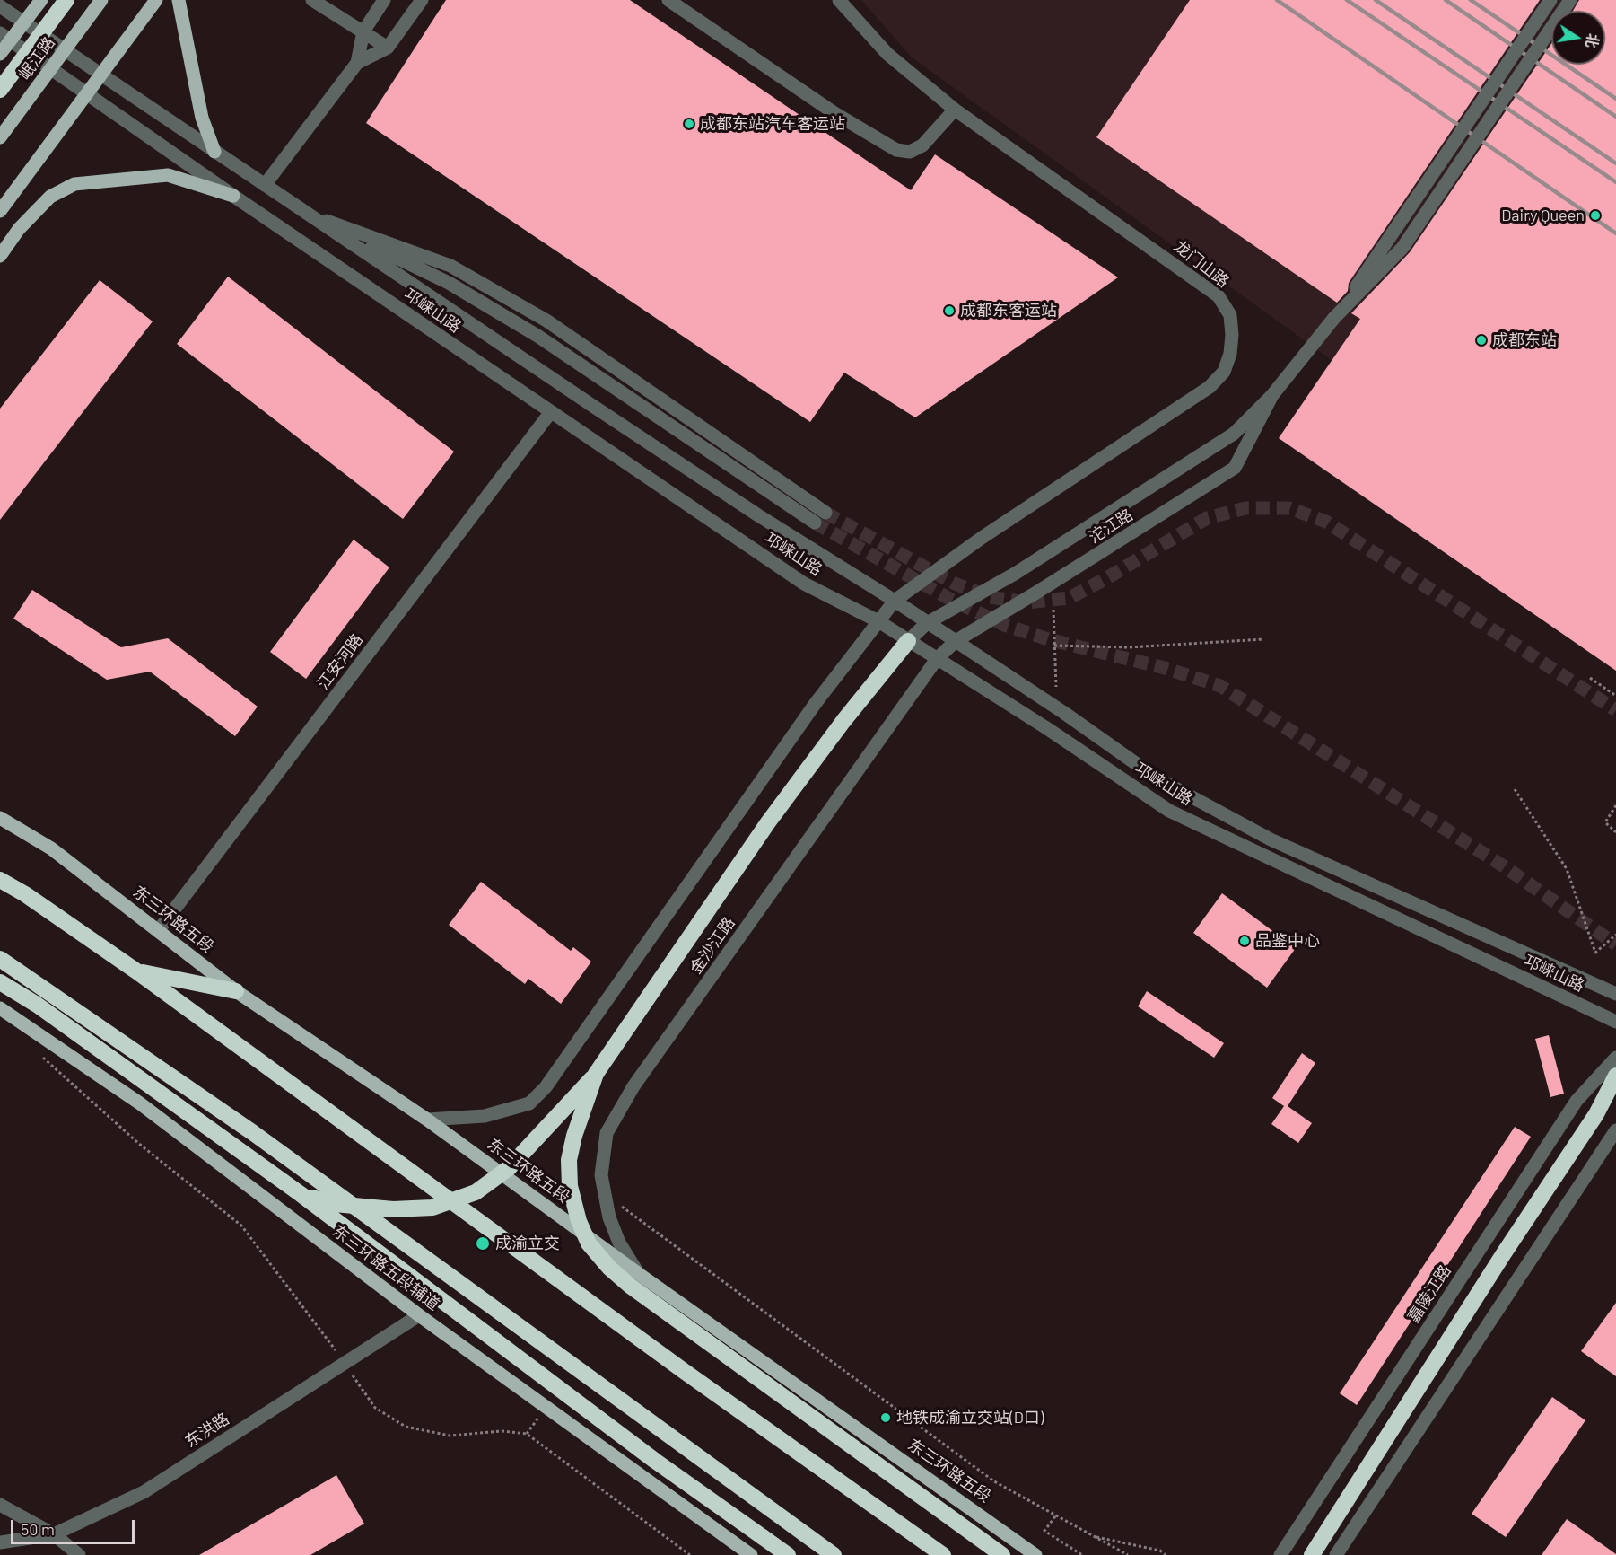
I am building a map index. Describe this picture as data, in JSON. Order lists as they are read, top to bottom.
{
  "streets": {
    "main road": ["岷江路", "东三环路五段", "东三环路五段辅道"],
    "street": [
      "龙门山路",
      "邛崃山路",
      "沱江路",
      "江安河路",
      "金沙江路",
      "嘉陵江路",
      "东洪路"
    ]
  },
  "crossings": [
    ["龙门山路", "邛崃山路"],
    ["邛崃山路", "沱江路"],
    ["邛崃山路", "江安河路"],
    ["邛崃山路", "金沙江路"],
    ["沱江路", "金沙江路"],
    ["江安河路", "东三环路五段"],
    ["东三环路五段", "金沙江路"],
    ["东三环路五段辅道", "东洪路"]
  ],
  "places": [
    "成都东站汽车客运站",
    "Dairy Queen",
    "成都东客运站",
    "成都东站",
    "品鉴中心",
    "成渝立交",
    "地铁成渝立交站(D口)"
  ],
  "scale_bar": "50 m",
  "north": "right"
}
